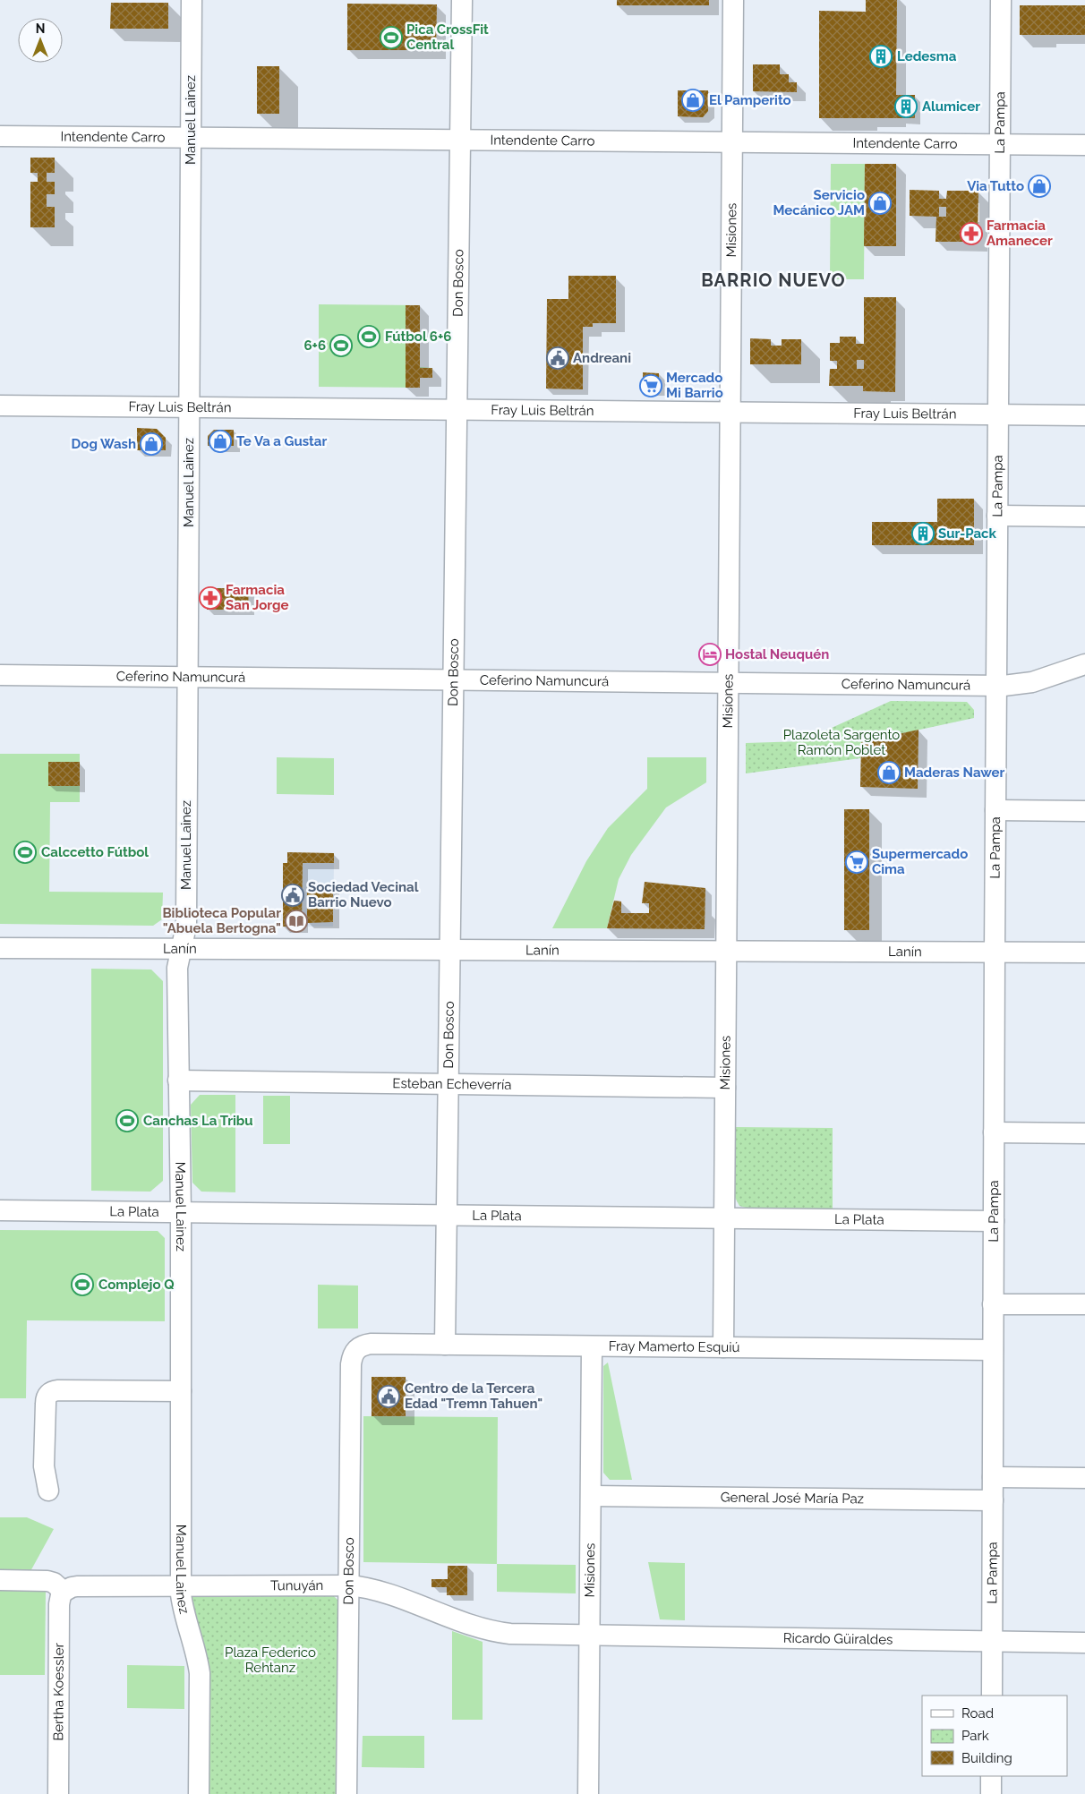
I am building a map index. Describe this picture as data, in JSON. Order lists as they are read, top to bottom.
{
  "streets": {
    "street": [
      "Manuel Lainez",
      "La Pampa",
      "Intendente Carro",
      "Misiones",
      "Don Bosco",
      "Fray Luis Beltrán",
      "Ceferino Namuncurá",
      "Lanín",
      "Esteban Echeverría",
      "La Plata",
      "Fray Mamerto Esquiú",
      "General José María Paz",
      "Tunuyán",
      "Ricardo Güiraldes",
      "Bertha Koessler"
    ]
  },
  "crossings": [
    ["Manuel Lainez", "Intendente Carro"],
    ["Manuel Lainez", "Fray Luis Beltrán"],
    ["Manuel Lainez", "Ceferino Namuncurá"],
    ["Manuel Lainez", "Lanín"],
    ["Manuel Lainez", "Esteban Echeverría"],
    ["Manuel Lainez", "La Plata"],
    ["Manuel Lainez", "Tunuyán"],
    ["La Pampa", "Intendente Carro"],
    ["La Pampa", "Fray Luis Beltrán"],
    ["La Pampa", "Ceferino Namuncurá"],
    ["La Pampa", "Lanín"],
    ["La Pampa", "La Plata"],
    ["La Pampa", "Fray Mamerto Esquiú"],
    ["La Pampa", "General José María Paz"],
    ["La Pampa", "Ricardo Güiraldes"],
    ["Intendente Carro", "Misiones"],
    ["Intendente Carro", "Don Bosco"],
    ["Misiones", "Fray Luis Beltrán"],
    ["Misiones", "Ceferino Namuncurá"],
    ["Misiones", "Lanín"],
    ["Misiones", "Esteban Echeverría"],
    ["Misiones", "La Plata"],
    ["Misiones", "Fray Mamerto Esquiú"],
    ["Misiones", "General José María Paz"],
    ["Misiones", "Tunuyán"],
    ["Misiones", "Ricardo Güiraldes"],
    ["Don Bosco", "Fray Luis Beltrán"],
    ["Don Bosco", "Ceferino Namuncurá"],
    ["Don Bosco", "Lanín"],
    ["Don Bosco", "Esteban Echeverría"],
    ["Don Bosco", "La Plata"],
    ["Don Bosco", "Fray Mamerto Esquiú"],
    ["Don Bosco", "Tunuyán"],
    ["Tunuyán", "Ricardo Güiraldes"],
    ["Tunuyán", "Bertha Koessler"]
  ],
  "districts": ["BARRIO NUEVO"],
  "parks": ["Plazoleta Sargento Ramón Poblet", "Plaza Federico Rehtanz"],
  "places": {
    "sports": [
      "Pica CrossFit Central",
      "Fútbol 6+6",
      "6+6",
      "Calccetto Fútbol",
      "Canchas La Tribu",
      "Complejo Q"
    ],
    "building": ["Ledesma", "Alumicer", "Sur-Pack"],
    "shop": [
      "El Pamperito",
      "Via Tutto",
      "Servicio Mecánico JAM",
      "Te Va a Gustar",
      "Dog Wash",
      "Maderas Nawer"
    ],
    "pharmacy": ["Farmacia Amanecer", "Farmacia San Jorge"],
    "public building": ["Andreani", "Sociedad Vecinal Barrio Nuevo", "Centro de la Tercera Edad \"Tremn Tahuen\""],
    "supermarket": ["Mercado Mi Barrio", "Supermercado Cima"],
    "hotel": ["Hostal Neuquén"],
    "library": ["Biblioteca Popular \"Abuela Bertogna\""]
  },
  "legend": ["Road", "Park", "Building"],
  "north": "top"
}
